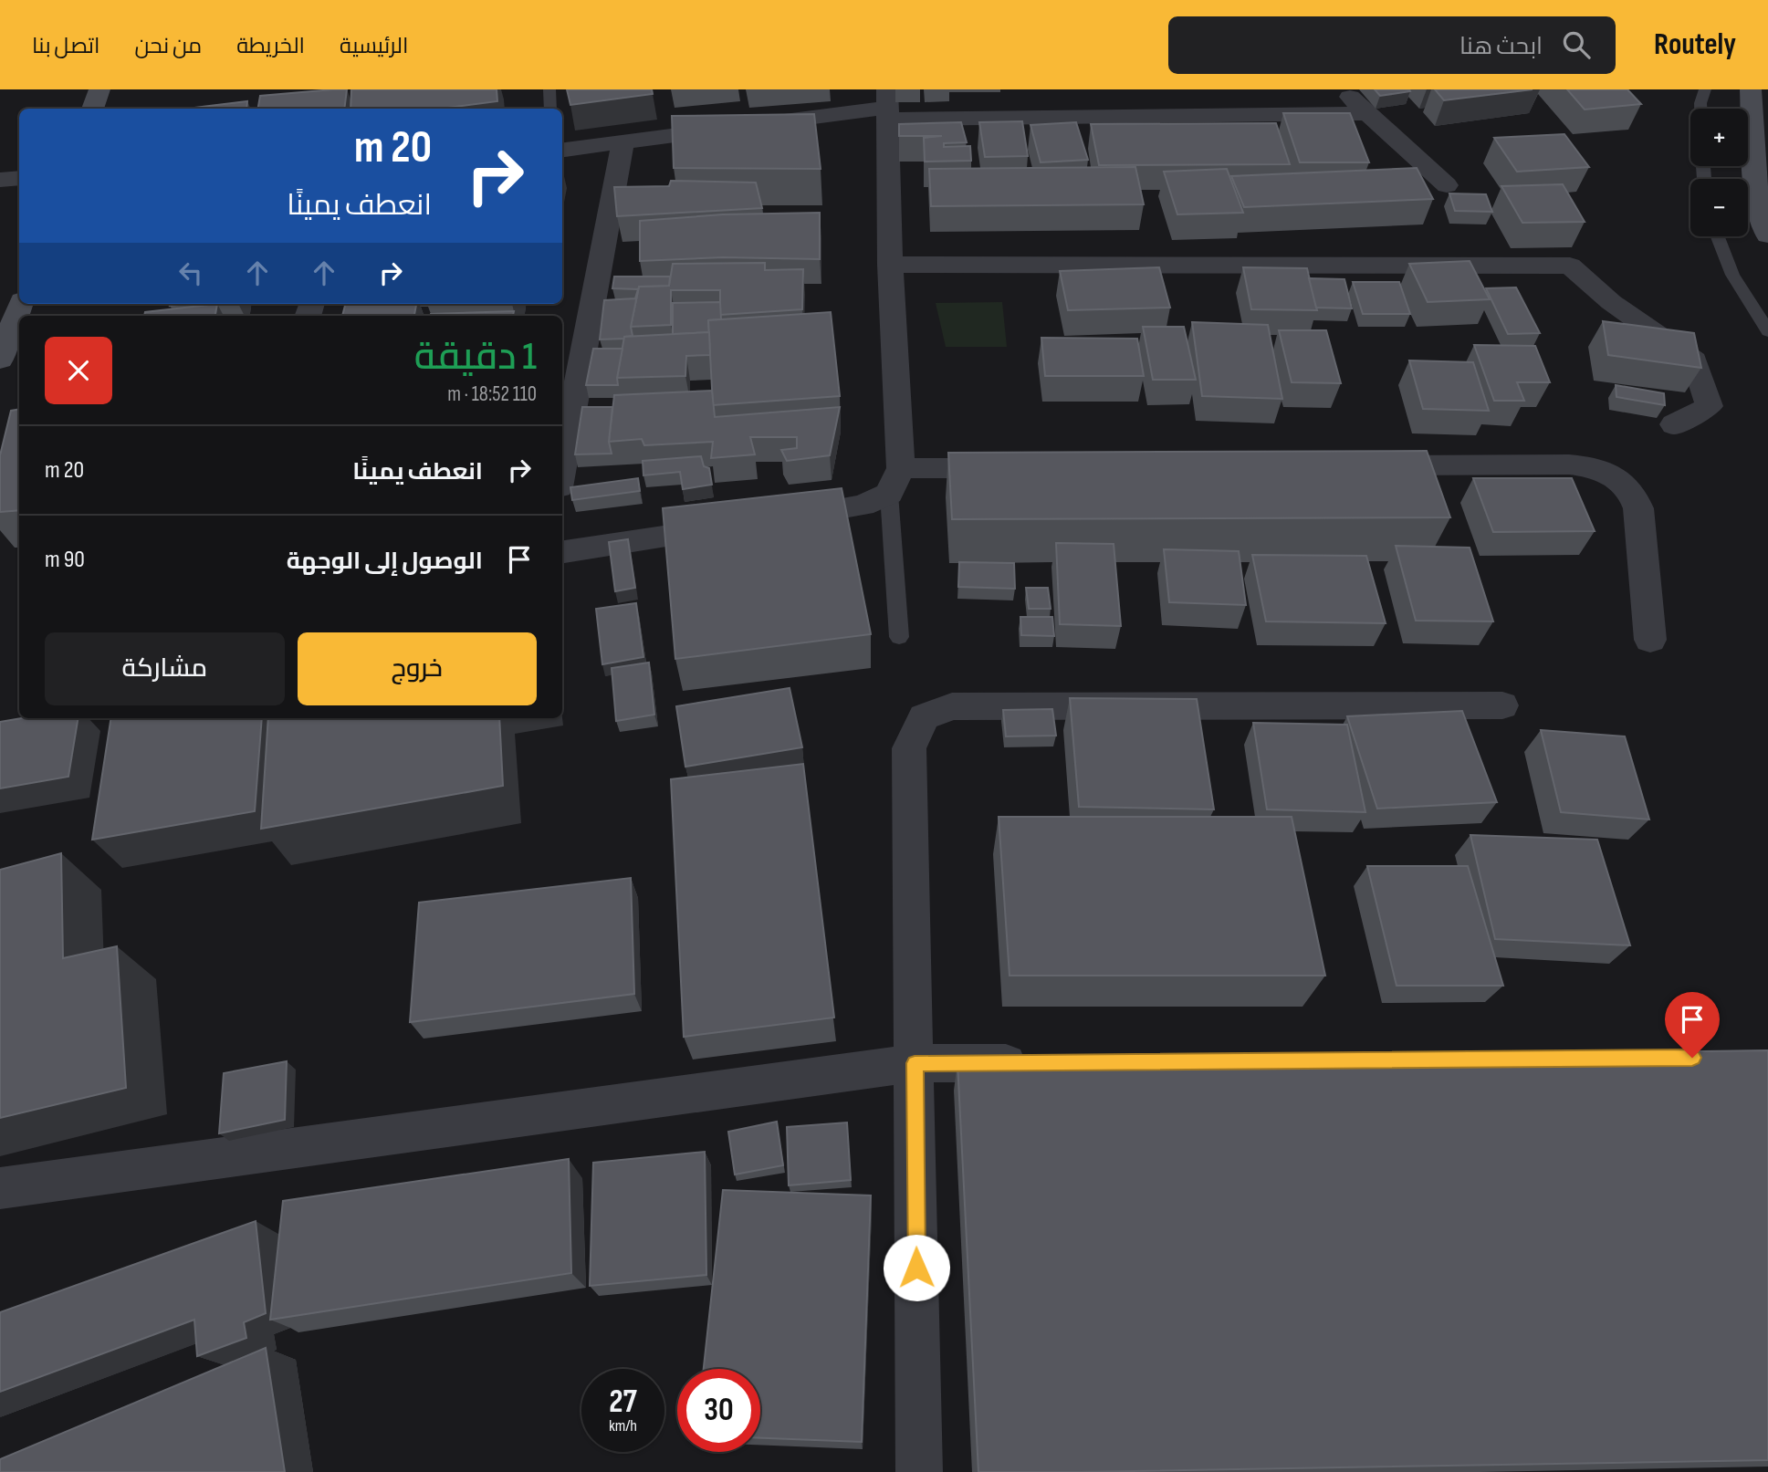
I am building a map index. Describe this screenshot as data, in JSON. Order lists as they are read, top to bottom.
{
  "page": {
    "header": "Routely",
    "search": "ابحث هنا",
    "nav": [
      "الرئيسية",
      "الخريطة",
      "من نحن",
      "اتصل بنا"
    ],
    "map_buttons": ["+", "−"],
    "turn": ["20 m", "انعطف يمينًا"],
    "heading": ["1 دقيقة", "110 m · 18:52"],
    "list": [
      {
        "name": "انعطف يمينًا",
        "value": "20 m"
      },
      {
        "name": "الوصول إلى الوجهة",
        "value": "90 m"
      }
    ],
    "buttons": ["خروج", "مشاركة"],
    "speed": "27 km/h",
    "limit": "30"
  }
}
